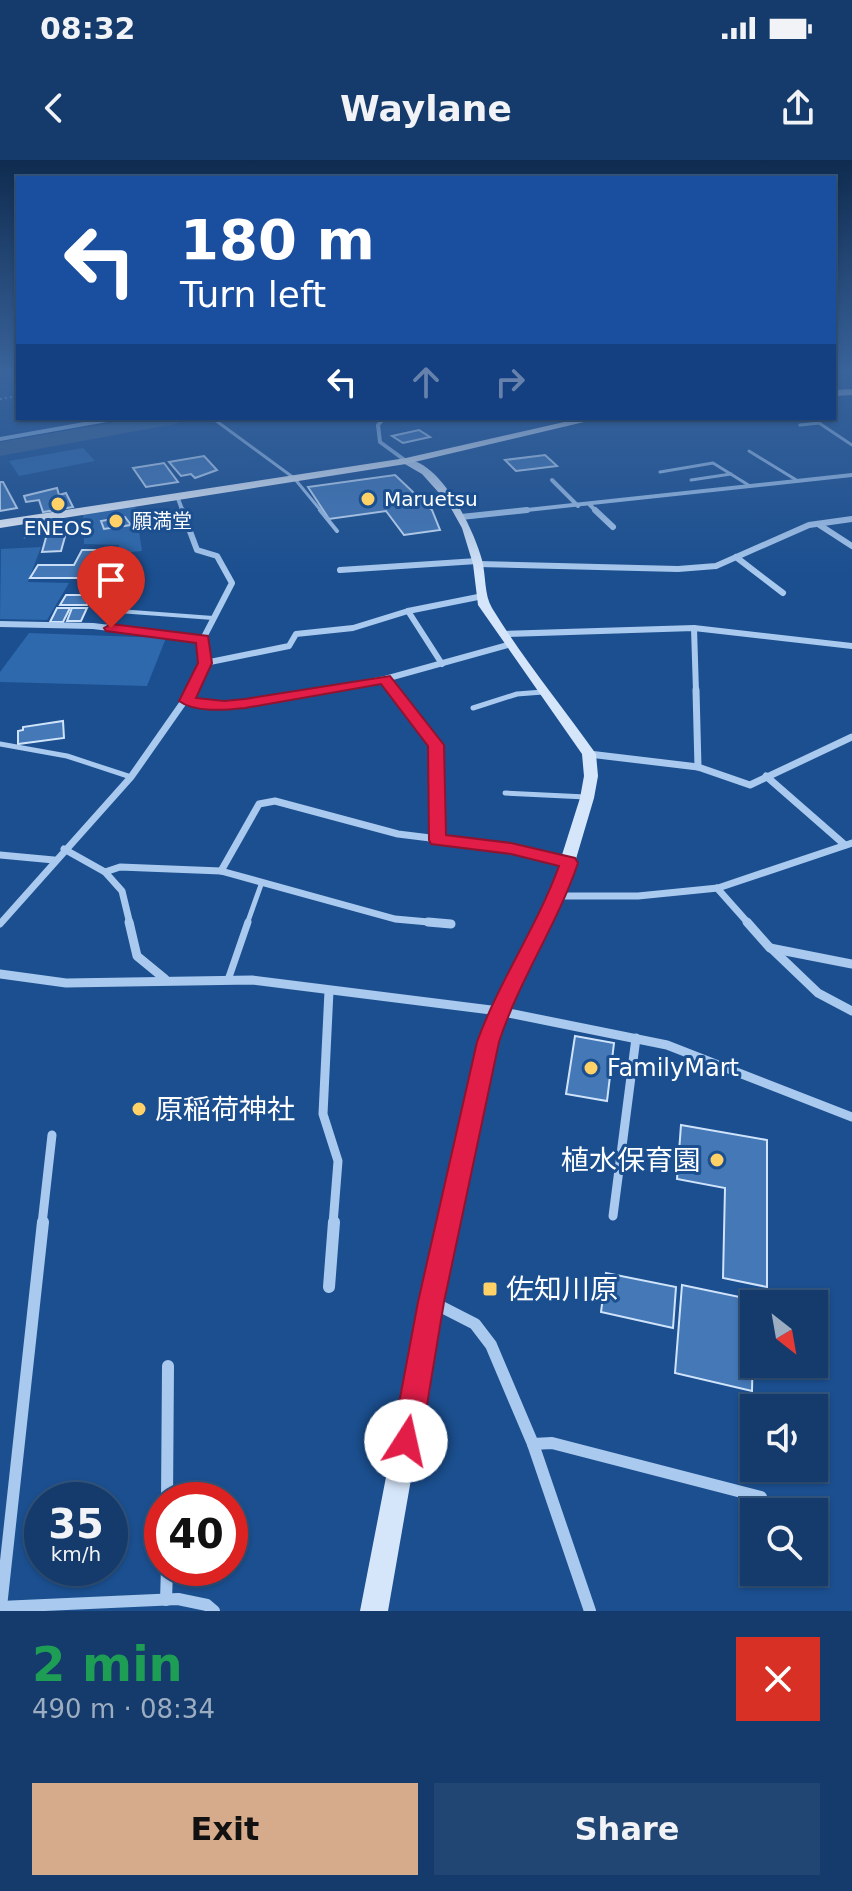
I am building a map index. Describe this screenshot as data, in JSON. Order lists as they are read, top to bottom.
{
  "places": {
    "other": [
      "Maruetsu",
      "ENEOS",
      "願満堂",
      "FamilyMart",
      "原稲荷神社",
      "植水保育園"
    ],
    "transit": ["佐知川原"]
  },
  "north": "bottom right",
  "page": {
    "status": "08:32",
    "header": "Waylane",
    "turn": ["180 m", "Turn left"],
    "speed": "35 km/h",
    "limit": "40",
    "heading": ["2 min", "490 m · 08:34"],
    "buttons": ["Exit", "Share"]
  }
}
